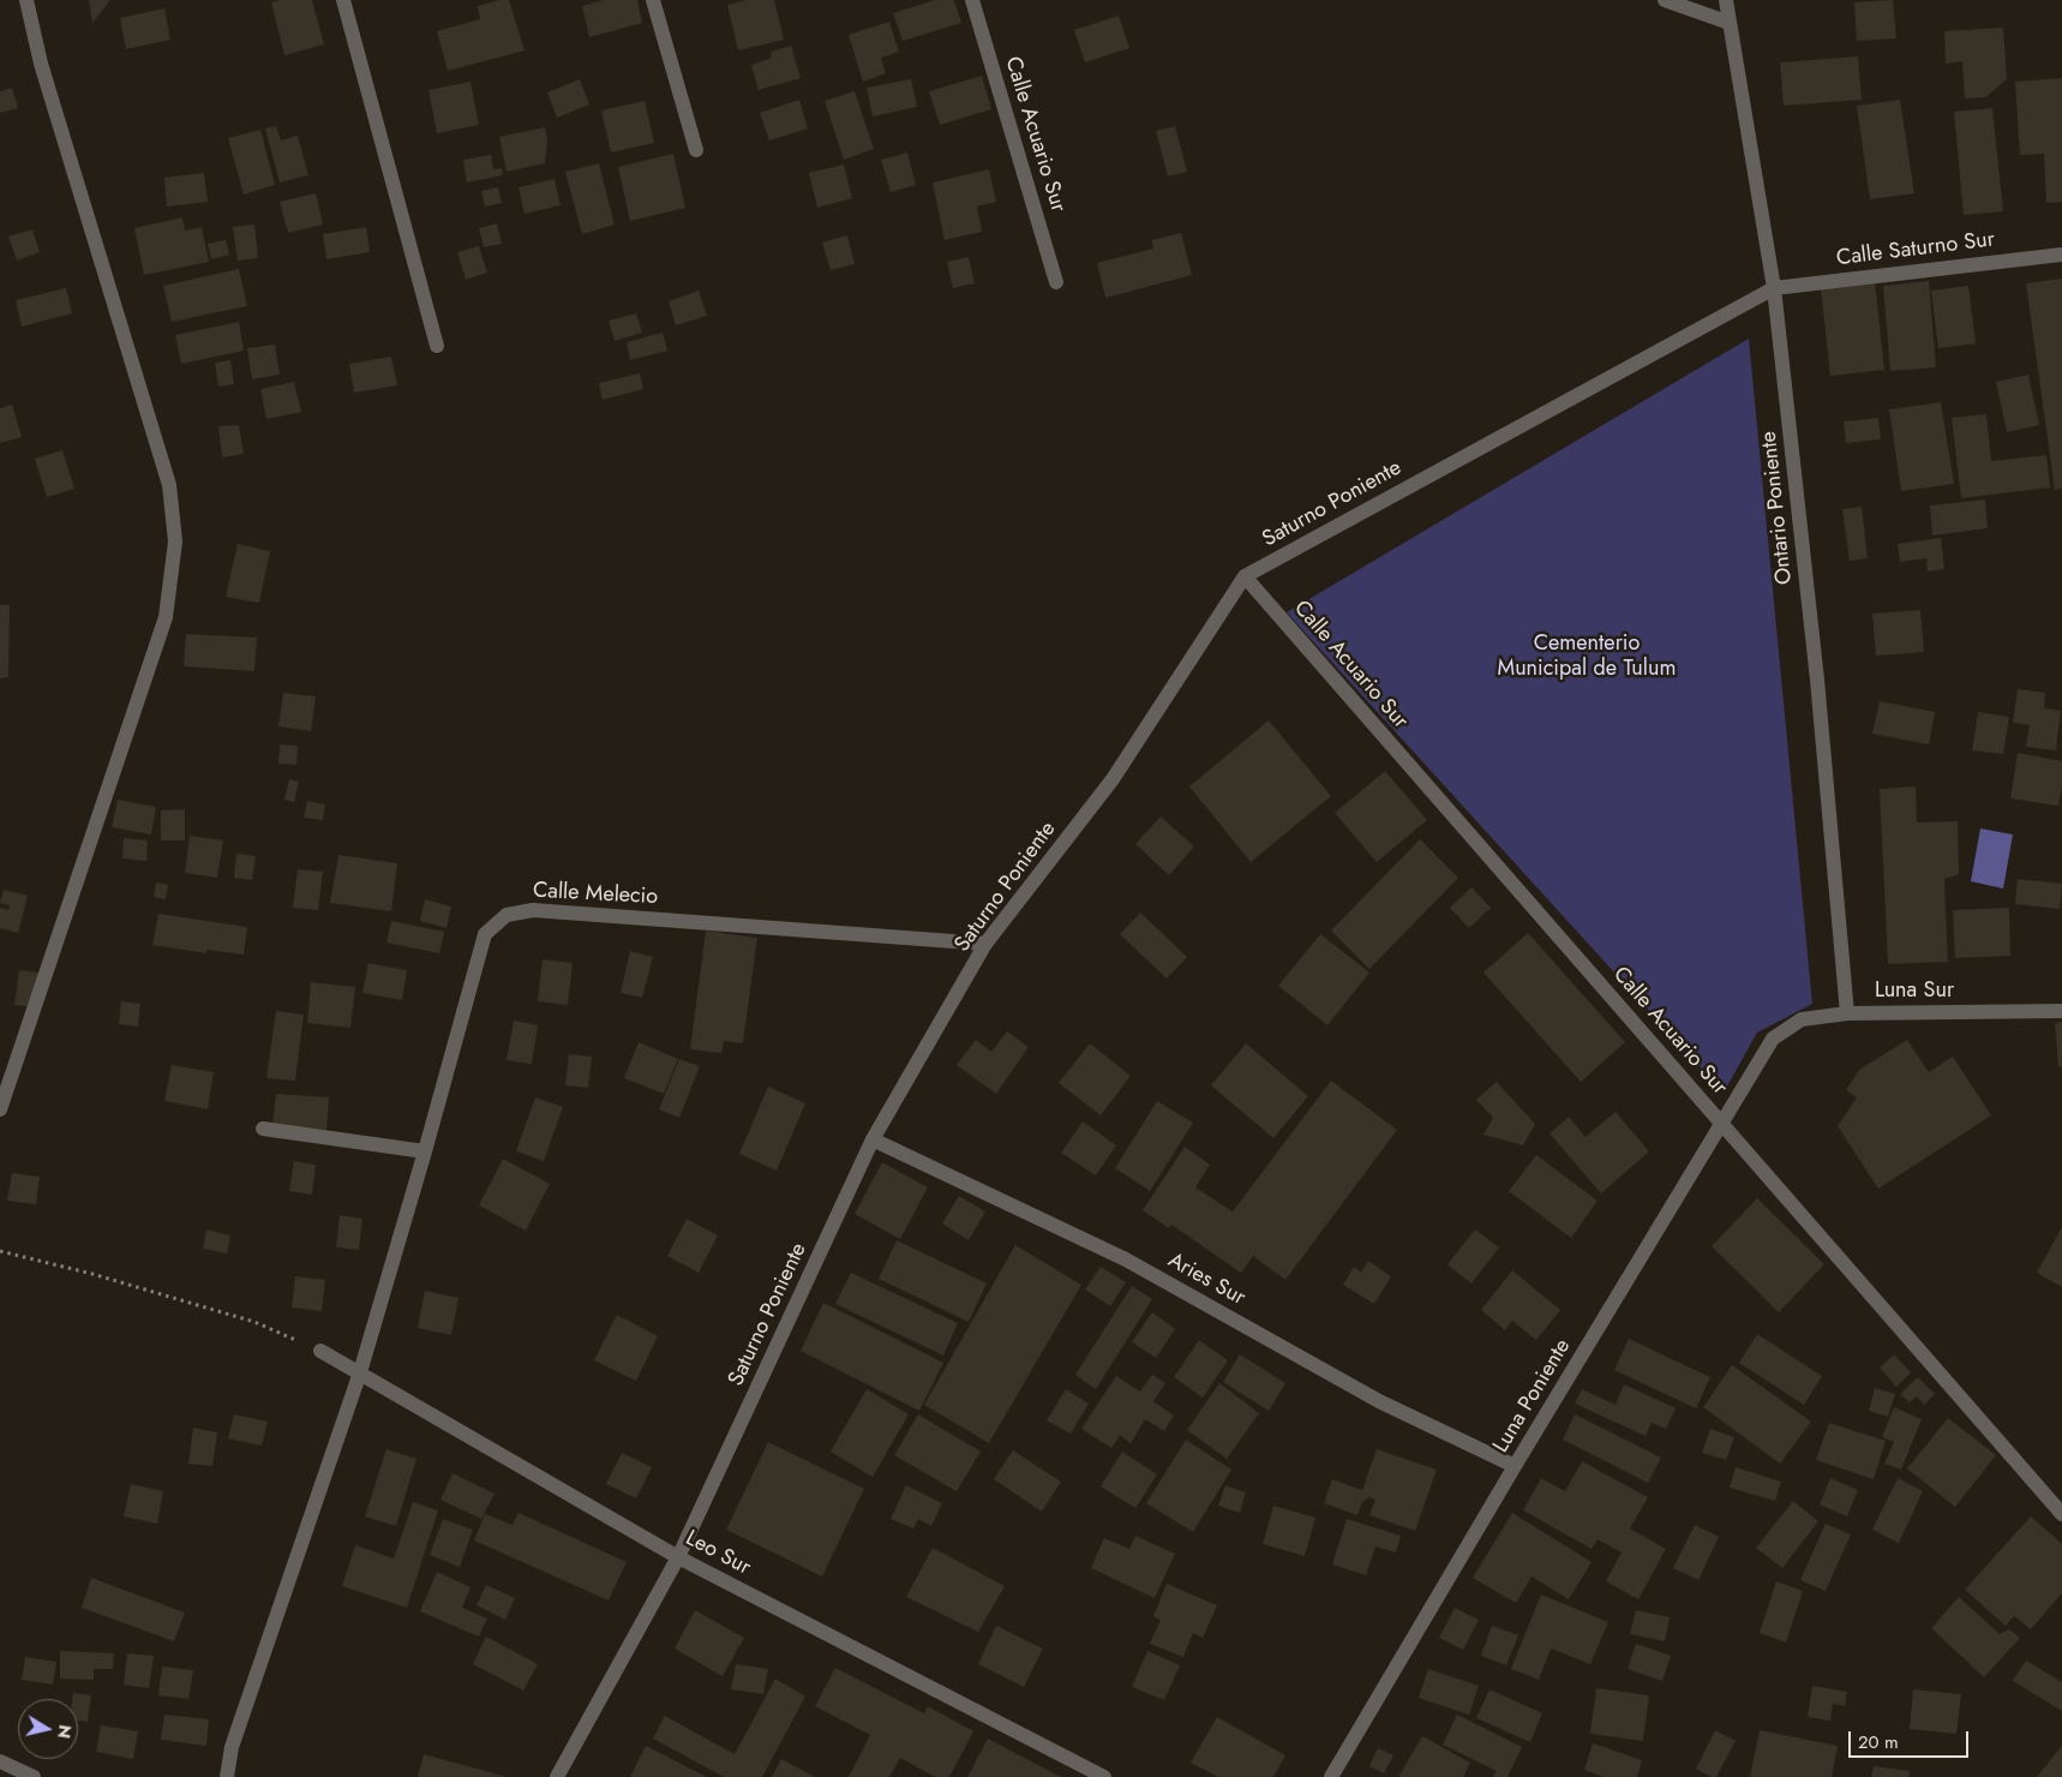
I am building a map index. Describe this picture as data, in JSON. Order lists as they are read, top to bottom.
{
  "streets": {
    "street": [
      "Calle Acuario Sur",
      "Calle Saturno Sur",
      "Saturno Poniente",
      "Ontario Poniente",
      "Calle Melecio",
      "Luna Sur",
      "Aries Sur",
      "Luna Poniente",
      "Leo Sur"
    ]
  },
  "crossings": [
    ["Calle Acuario Sur", "Saturno Poniente"],
    ["Calle Acuario Sur", "Luna Poniente"],
    ["Calle Saturno Sur", "Saturno Poniente"],
    ["Calle Saturno Sur", "Ontario Poniente"],
    ["Saturno Poniente", "Ontario Poniente"],
    ["Saturno Poniente", "Calle Melecio"],
    ["Saturno Poniente", "Aries Sur"],
    ["Saturno Poniente", "Leo Sur"],
    ["Ontario Poniente", "Luna Sur"],
    ["Calle Melecio", "Leo Sur"],
    ["Luna Sur", "Luna Poniente"],
    ["Aries Sur", "Luna Poniente"]
  ],
  "parks": ["Cementerio Municipal de Tulum"],
  "scale_bar": "20 m",
  "north": "right"
}
